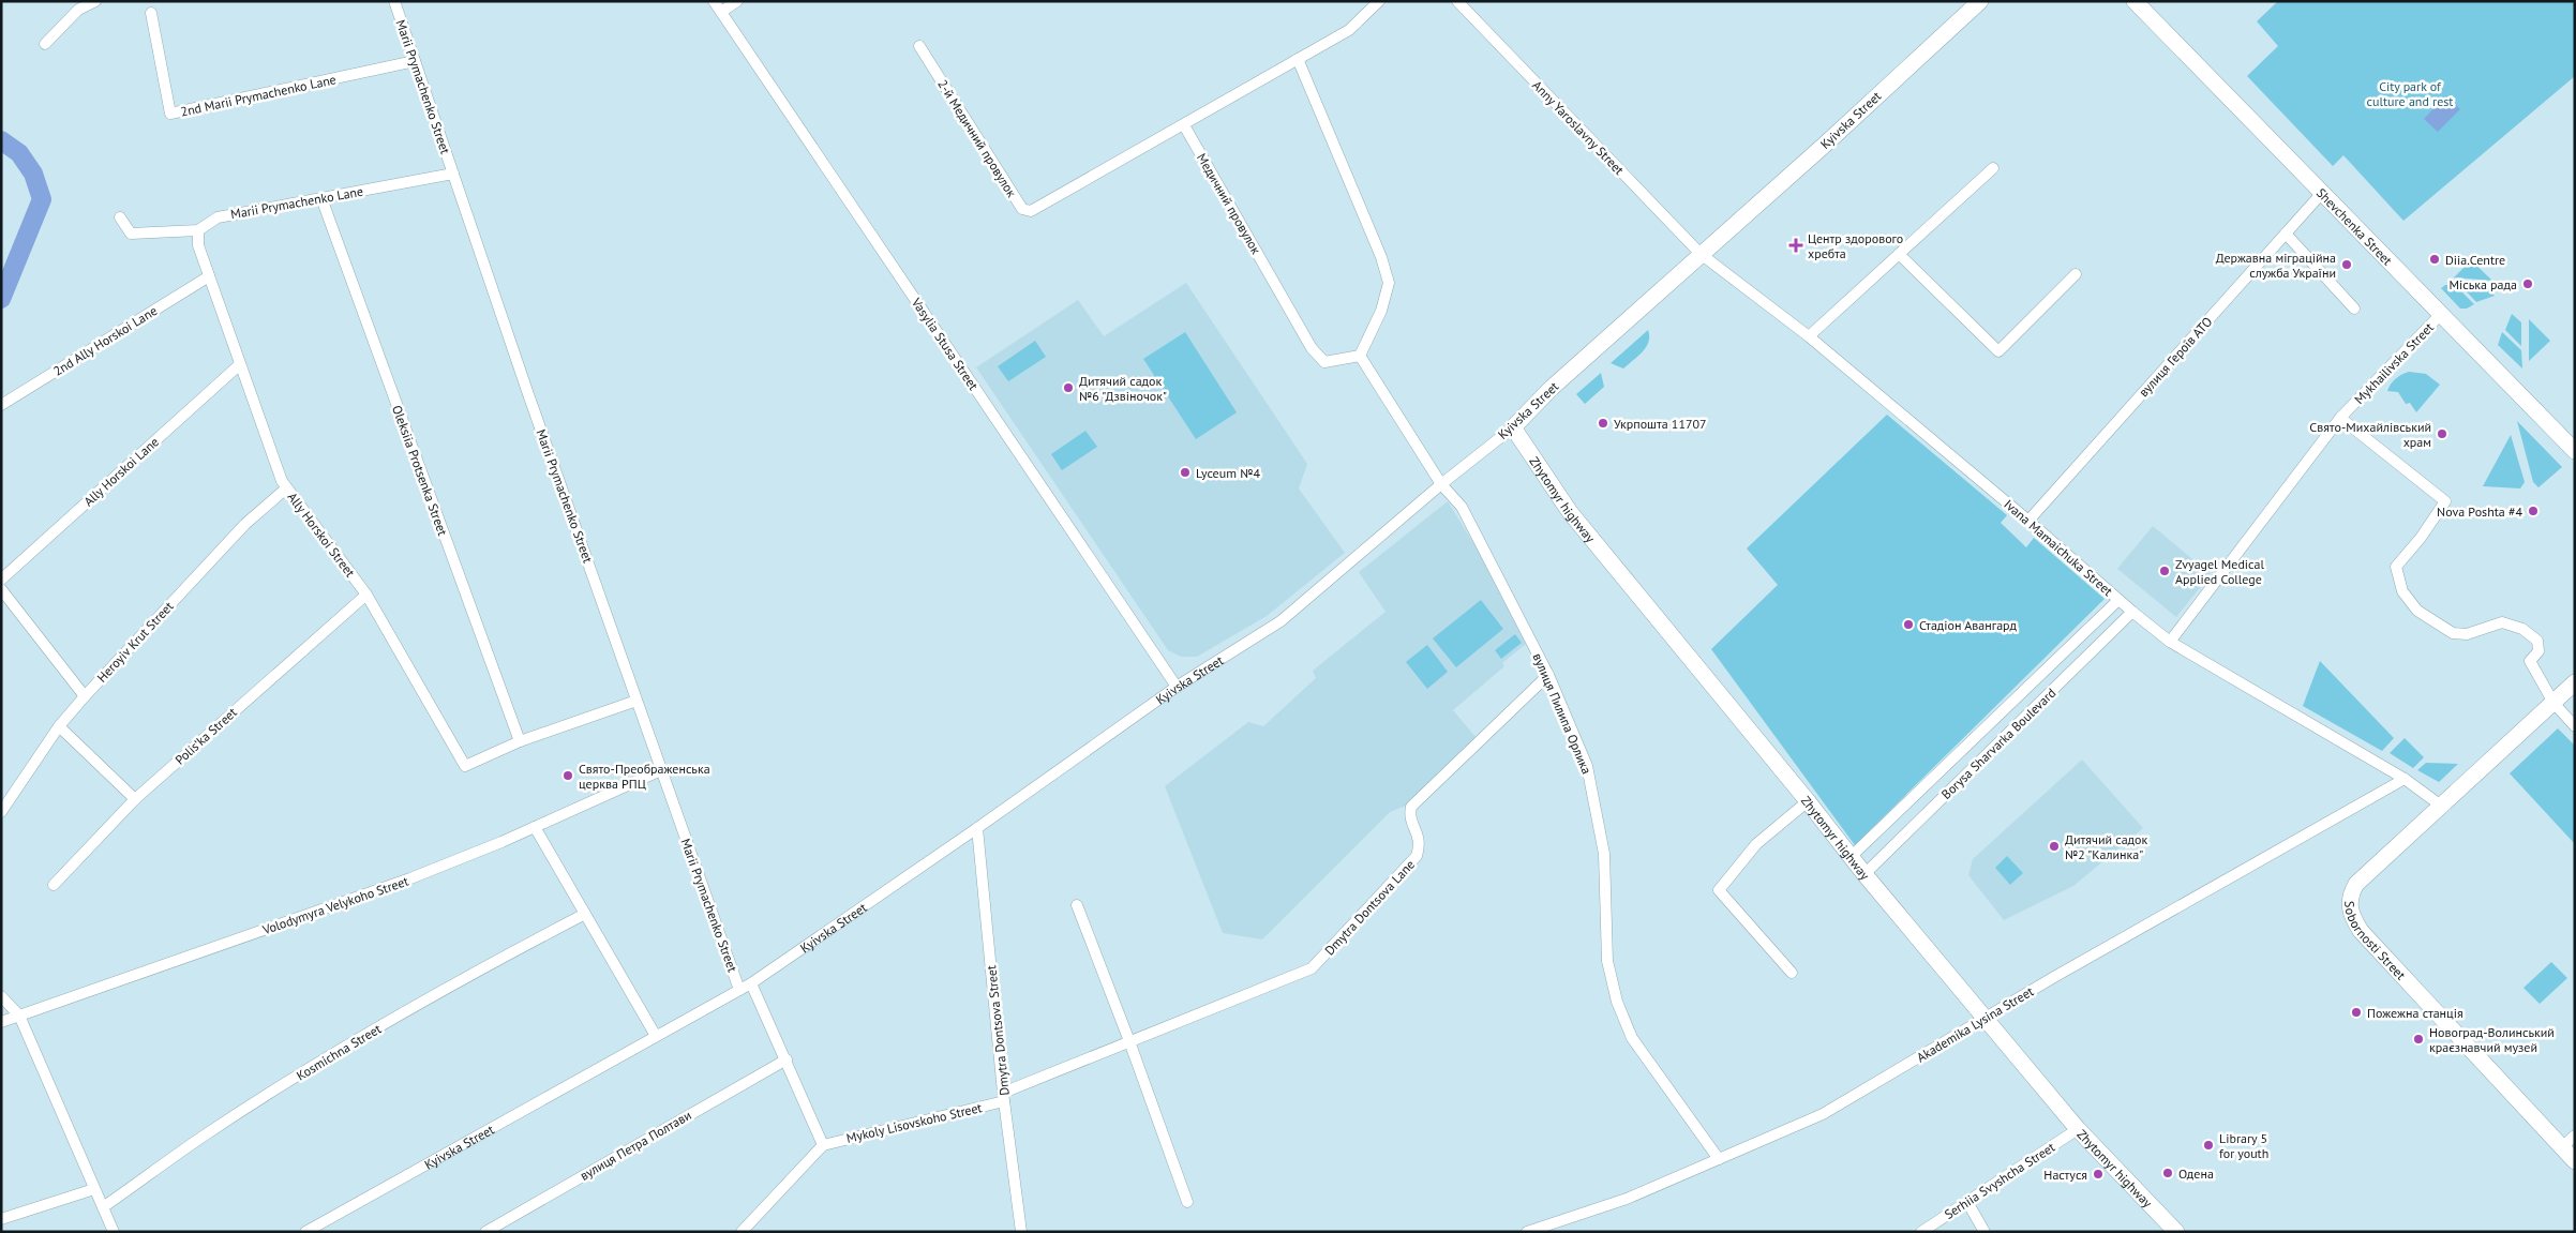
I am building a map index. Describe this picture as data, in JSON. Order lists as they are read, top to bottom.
{
  "streets": {
    "main road": [
      "Kyivska Street",
      "Shevchenka Street",
      "Zhytomyr highway",
      "Sobornosti Street"
    ],
    "street": [
      "Marii Prymachenko Street",
      "2nd Marii Prymachenko Lane",
      "Anny Yaroslavny Street",
      "2-й Медичний провулок",
      "Marii Prymachenko Lane",
      "Медичний провулок",
      "2nd Ally Horskoi Lane",
      "Vasylia Stusa Street",
      "вулиця Героїв АТО",
      "Mykhailivska Street",
      "Oleksiia Protsenka Street",
      "Ally Horskoi Lane",
      "Ally Horskoi Street",
      "Ivana Mamaichuka Street",
      "Heroyiv Krut Street",
      "вулиця Пилипа Орлика",
      "Polisʹka Street",
      "Borysa Sharvarka Boulevard",
      "Volodymyra Velykoho Street",
      "Dmytra Dontsova Lane",
      "Akademika Lysina Street",
      "Dmytra Dontsova Street",
      "Kosmichna Street",
      "Mykoly Lisovskoho Street",
      "вулиця Петра Полтави",
      "Serhiia Svyshcha Street"
    ]
  },
  "crossings": [
    ["Marii Prymachenko Street", "2nd Marii Prymachenko Lane"],
    ["Marii Prymachenko Street", "Kyivska Street"],
    ["Marii Prymachenko Street", "Marii Prymachenko Lane"],
    ["Marii Prymachenko Street", "Volodymyra Velykoho Street"],
    ["Kyivska Street", "Anny Yaroslavny Street"],
    ["Kyivska Street", "Vasylia Stusa Street"],
    ["Kyivska Street", "Zhytomyr highway"],
    ["Kyivska Street", "Ivana Mamaichuka Street"],
    ["Kyivska Street", "вулиця Пилипа Орлика"],
    ["Kyivska Street", "Dmytra Dontsova Street"],
    ["Anny Yaroslavny Street", "Ivana Mamaichuka Street"],
    ["2-й Медичний провулок", "Медичний провулок"],
    ["Marii Prymachenko Lane", "Oleksiia Protsenka Street"],
    ["Marii Prymachenko Lane", "Ally Horskoi Street"],
    ["Shevchenka Street", "вулиця Героїв АТО"],
    ["Shevchenka Street", "Mykhailivska Street"],
    ["2nd Ally Horskoi Lane", "Ally Horskoi Street"],
    ["вулиця Героїв АТО", "Ivana Mamaichuka Street"],
    ["Mykhailivska Street", "Ivana Mamaichuka Street"],
    ["Oleksiia Protsenka Street", "Ally Horskoi Street"],
    ["Ally Horskoi Lane", "Ally Horskoi Street"],
    ["Zhytomyr highway", "Borysa Sharvarka Boulevard"],
    ["Zhytomyr highway", "Akademika Lysina Street"],
    ["Zhytomyr highway", "Serhiia Svyshcha Street"],
    ["Ally Horskoi Street", "Heroyiv Krut Street"],
    ["Ally Horskoi Street", "Polisʹka Street"],
    ["Ivana Mamaichuka Street", "Borysa Sharvarka Boulevard"],
    ["Ivana Mamaichuka Street", "Sobornosti Street"],
    ["Ivana Mamaichuka Street", "Akademika Lysina Street"],
    ["вулиця Пилипа Орлика", "Dmytra Dontsova Lane"],
    ["вулиця Пилипа Орлика", "Akademika Lysina Street"],
    ["Dmytra Dontsova Lane", "Dmytra Dontsova Street"],
    ["Dmytra Dontsova Lane", "Mykoly Lisovskoho Street"],
    ["Dmytra Dontsova Street", "Mykoly Lisovskoho Street"]
  ],
  "parks": ["City park of culture and rest"],
  "places": {
    "health": ["Центр здорового хребта"],
    "other": [
      "Diia.Centre",
      "Державна міграційна служба України",
      "Міська рада",
      "Дитячий садок №6 \"Дзвіночок\"",
      "Укрпошта 11707",
      "Свято-Михайлiвський храм",
      "Lyceum №4",
      "Nova Poshta #4",
      "Zvyagel Medical Applied College",
      "Стадіон Авангард",
      "Свято-Преображенська церква РПЦ",
      "Дитячий садок №2 \"Калинка\"",
      "Пожежна станція",
      "Новоград-Волинський краєзнавчий музей",
      "Library 5 for youth",
      "Одена",
      "Настуся"
    ]
  }
}
